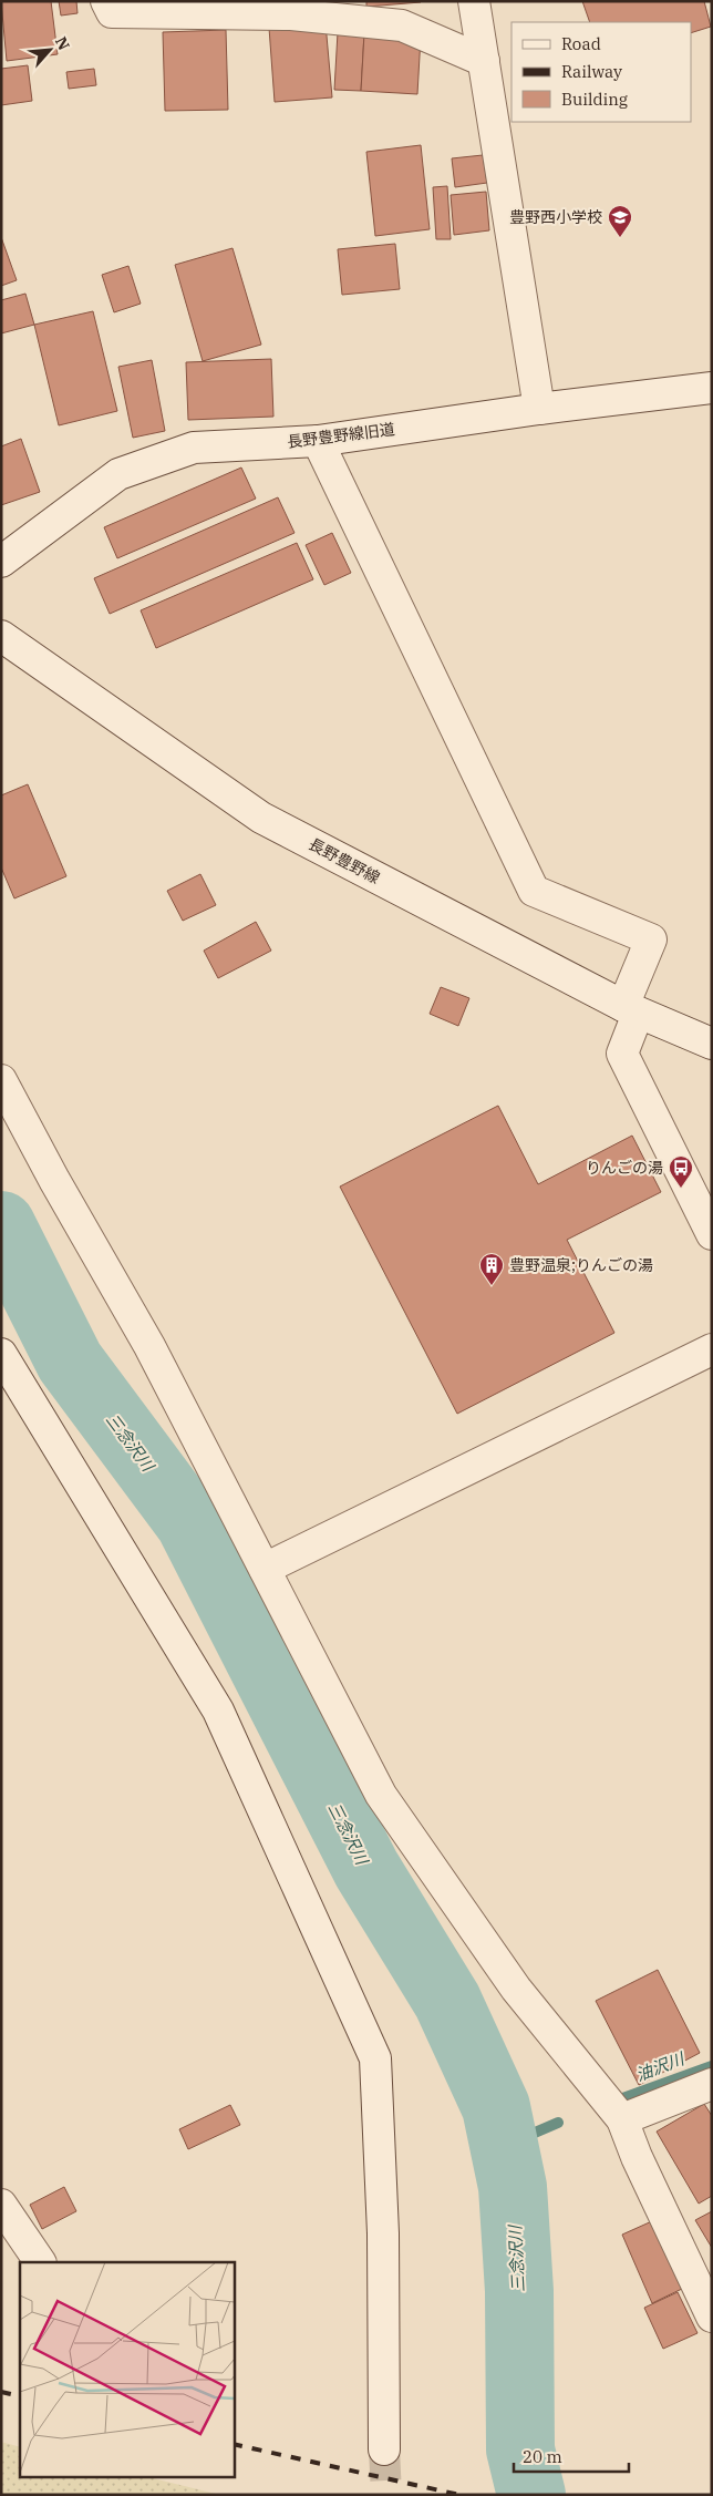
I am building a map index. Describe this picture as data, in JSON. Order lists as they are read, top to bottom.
{
  "streets": {
    "street": ["長野豊野線旧道", "長野豊野線"]
  },
  "water": ["三念沢川", "油沢川"],
  "places": {
    "school or university": ["豊野西小学校"],
    "bus stop": ["りんごの湯"],
    "building": ["豊野温泉;りんごの湯"]
  },
  "legend": ["Road", "Railway", "Building"],
  "scale_bar": "20 m",
  "north": "top right"
}
